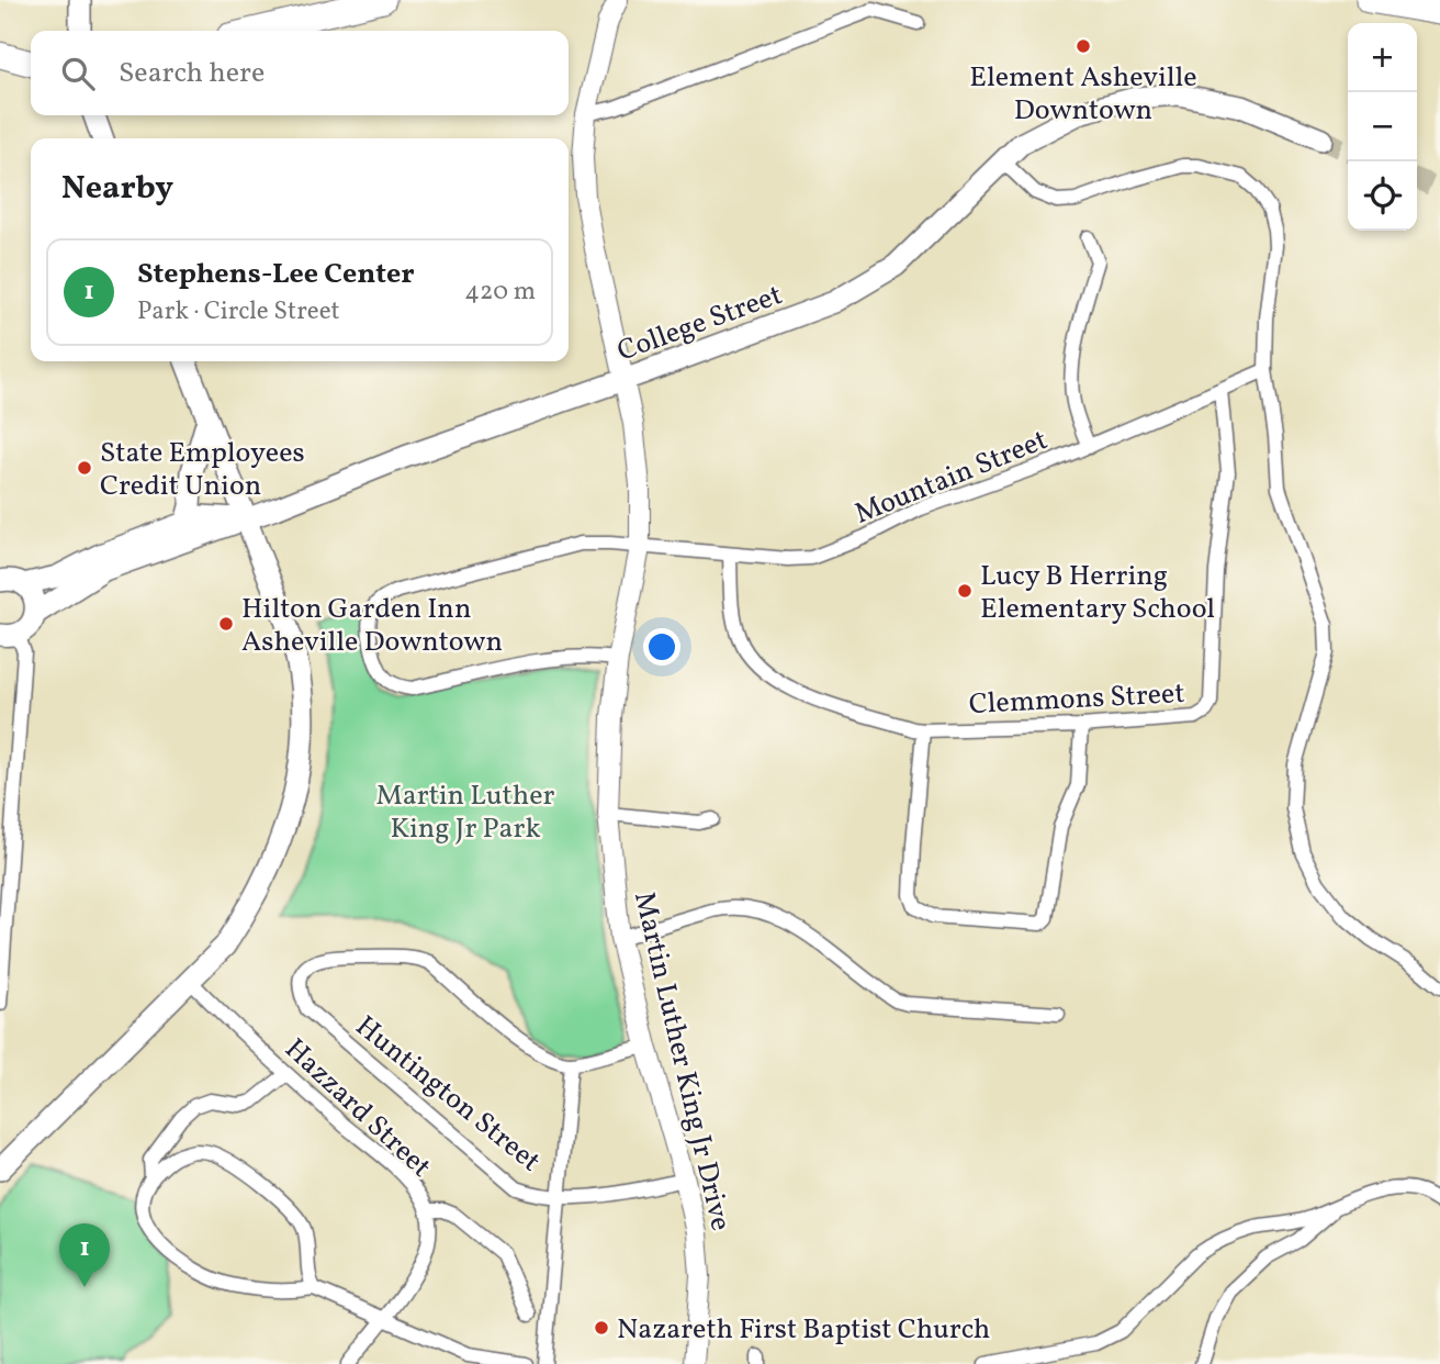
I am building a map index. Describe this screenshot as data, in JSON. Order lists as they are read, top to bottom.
{
  "streets": {
    "main road": ["College Street", "Martin Luther King Jr Drive"],
    "street": [
      "Mountain Street",
      "Clemmons Street",
      "Huntington Street",
      "Hazzard Street"
    ]
  },
  "crossings": [
    ["College Street", "Martin Luther King Jr Drive"],
    ["Mountain Street", "Clemmons Street"],
    ["Mountain Street", "Martin Luther King Jr Drive"],
    ["Martin Luther King Jr Drive", "Huntington Street"]
  ],
  "parks": ["Martin Luther King Jr Park"],
  "places": [
    "Element Asheville Downtown",
    "State Employees Credit Union",
    "Lucy B Herring Elementary School",
    "Hilton Garden Inn Asheville Downtown",
    "Nazareth First Baptist Church"
  ],
  "page": {
    "map_buttons": ["+", "−"],
    "search": "Search here",
    "heading": "Nearby",
    "list": [
      {
        "mark": "1",
        "name": "Stephens-Lee Center",
        "note": "Park · Circle Street",
        "value": "420 m"
      }
    ],
    "pins": "1"
  }
}
